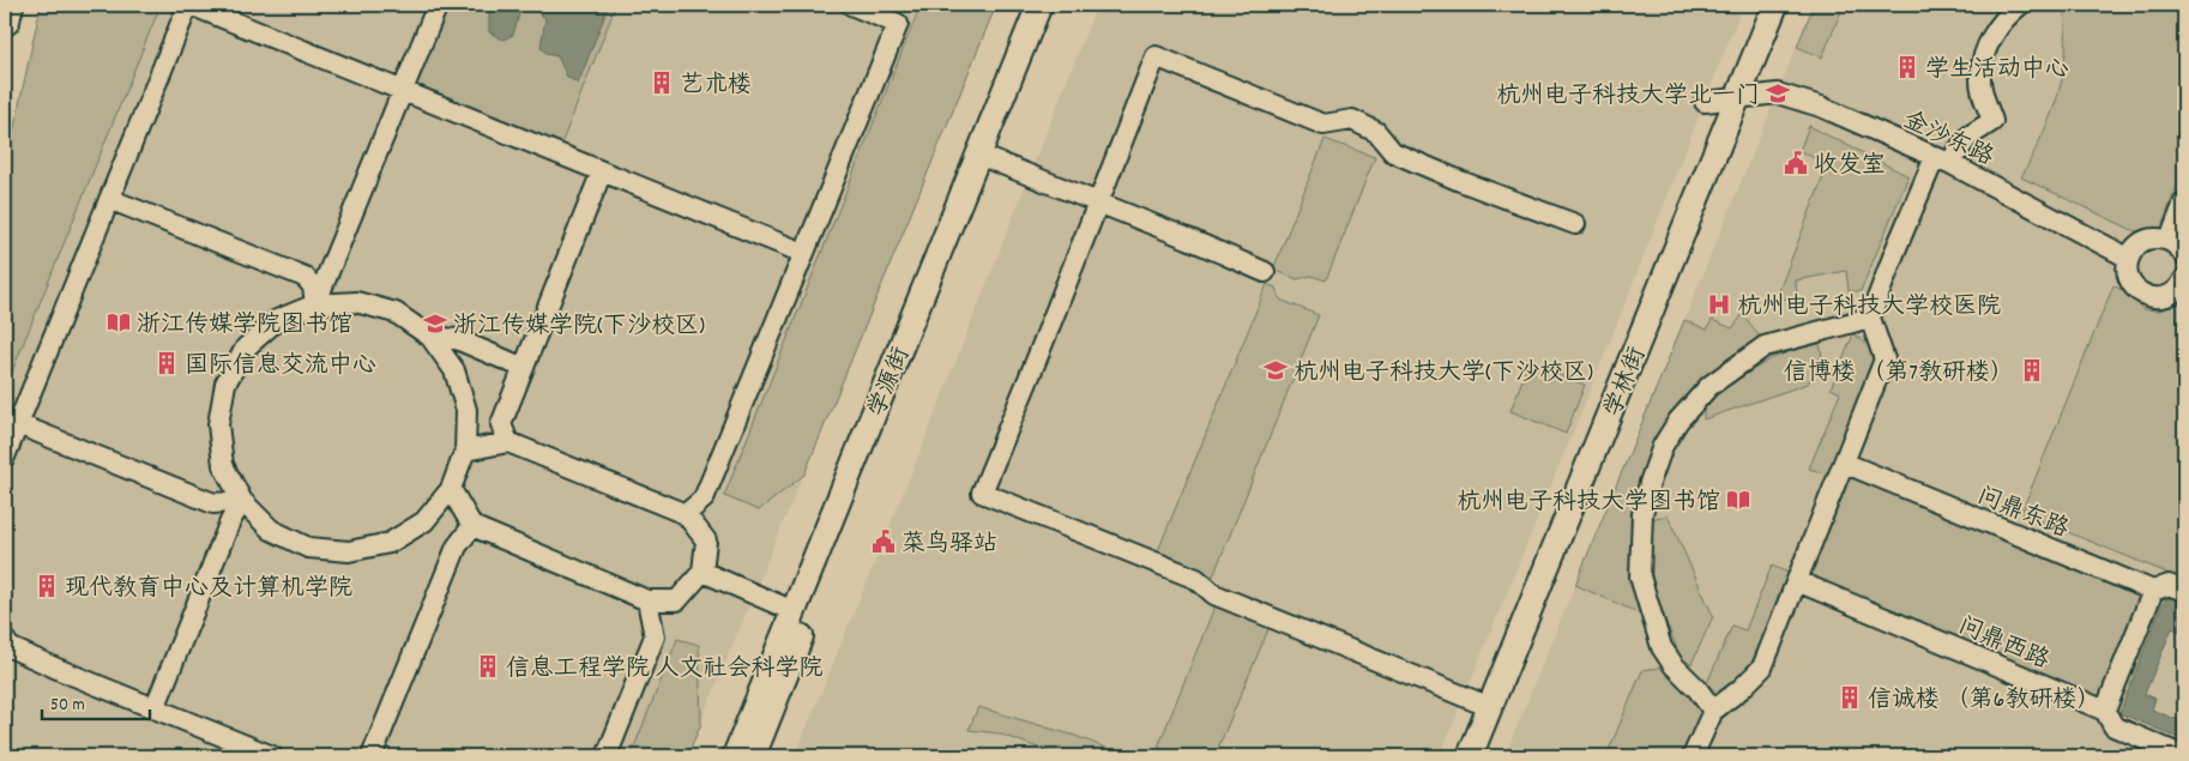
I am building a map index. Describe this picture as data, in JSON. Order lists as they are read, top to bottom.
{
  "streets": {
    "main road": ["学源街", "学林街"],
    "street": ["金沙东路", "问鼎东路", "问鼎西路"]
  },
  "crossings": [
    ["金沙东路", "学林街"]
  ],
  "places": {
    "building": [
      "学生活动中心",
      "艺术楼",
      "国际信息交流中心",
      "信博楼 （第7教研楼）",
      "现代教育中心及计算机学院",
      "信息工程学院 人文社会科学院",
      "信诚楼 （第6教研楼）"
    ],
    "school or university": ["杭州电子科技大学北一门", "浙江传媒学院(下沙校区)", "杭州电子科技大学(下沙校区)"],
    "public building": ["收发室", "菜鸟驿站"],
    "hospital": ["杭州电子科技大学校医院"],
    "library": ["浙江传媒学院图书馆", "杭州电子科技大学图书馆"]
  },
  "scale_bar": "50 m"
}
